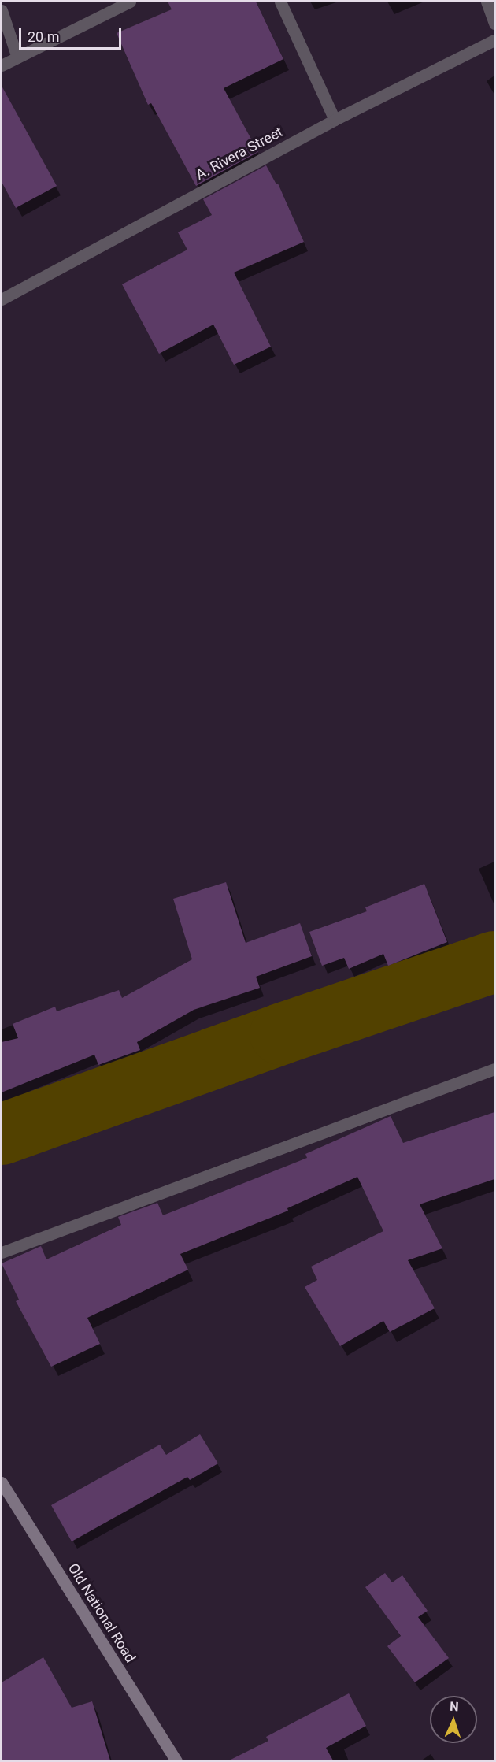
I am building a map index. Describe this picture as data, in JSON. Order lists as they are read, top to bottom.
{
  "streets": {
    "main road": ["Old National Road"],
    "street": ["A. Rivera Street"]
  },
  "scale_bar": "20 m",
  "north": "top"
}
